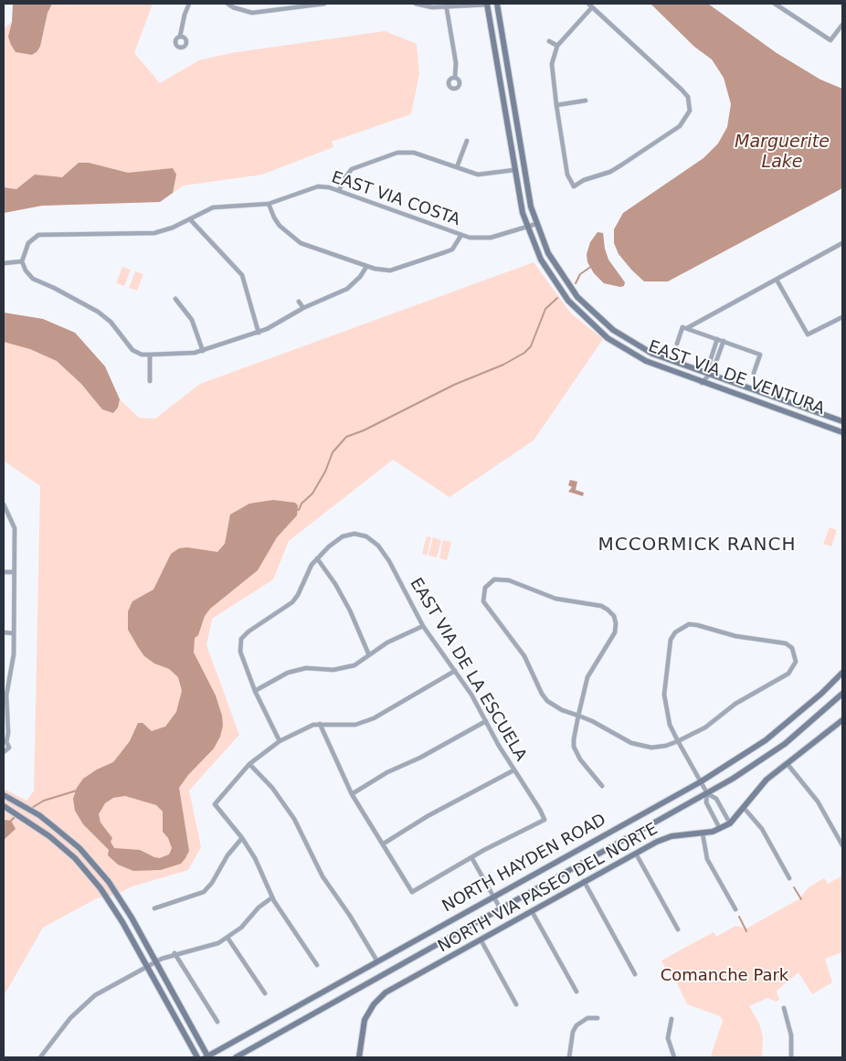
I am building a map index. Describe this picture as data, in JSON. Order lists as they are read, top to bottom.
{
  "streets": {
    "main road": ["EAST VIA DE VENTURA", "NORTH HAYDEN ROAD", "NORTH VIA PASEO DEL NORTE"],
    "street": ["EAST VIA COSTA", "EAST VIA DE LA ESCUELA"]
  },
  "crossings": [
    ["EAST VIA COSTA", "EAST VIA DE VENTURA"]
  ],
  "districts": ["MCCORMICK RANCH"],
  "water": ["Marguerite Lake"],
  "parks": ["Comanche Park"]
}
